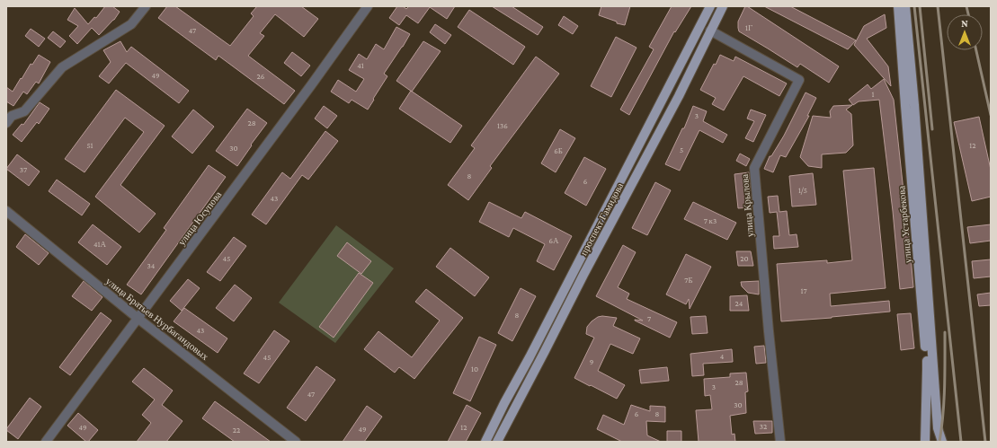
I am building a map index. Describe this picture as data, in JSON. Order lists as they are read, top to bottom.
{
  "streets": {
    "main road": ["проспект Гамидова", "улица Устарбекова"],
    "street": ["улица Крылова", "улица Юсупова", "улица Братьев Нурбагандовых"]
  },
  "crossings": [
    ["улица Крылова", "проспект Гамидова"],
    ["улица Юсупова", "улица Братьев Нурбагандовых"]
  ],
  "house_numbers": [
    "1Г",
    "47",
    "41",
    "49",
    "26",
    "1",
    "3",
    "28",
    "136",
    "51",
    "12",
    "30",
    "5",
    "6Б",
    "37",
    "8",
    "6",
    "1/5",
    "43",
    "7 к3",
    "6А",
    "41А",
    "45",
    "20",
    "34",
    "7Б",
    "17",
    "24",
    "8",
    "7",
    "43",
    "4",
    "45",
    "9",
    "10",
    "28",
    "3",
    "47",
    "30",
    "6",
    "8",
    "32",
    "49",
    "12",
    "49",
    "22"
  ],
  "north": "top"
}
